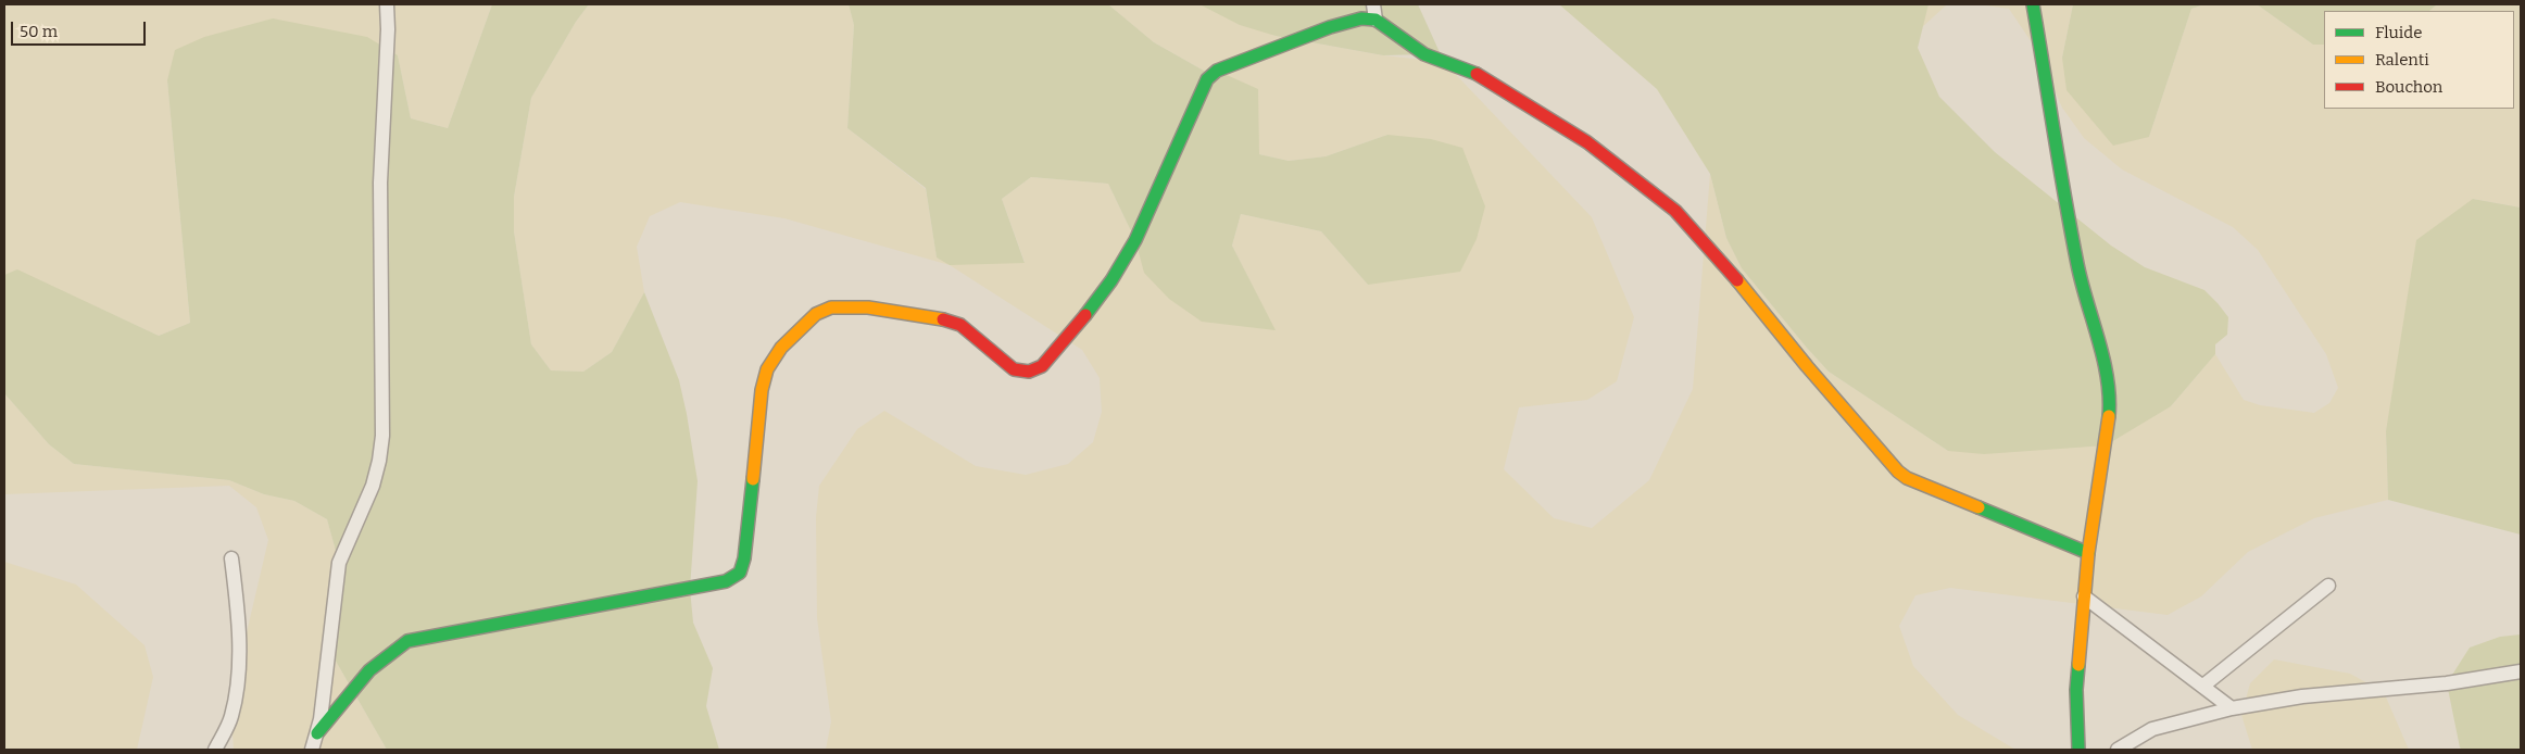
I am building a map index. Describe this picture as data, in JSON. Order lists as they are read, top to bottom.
{
  "legend": ["Fluide", "Ralenti", "Bouchon"],
  "scale_bar": "50 m"
}
